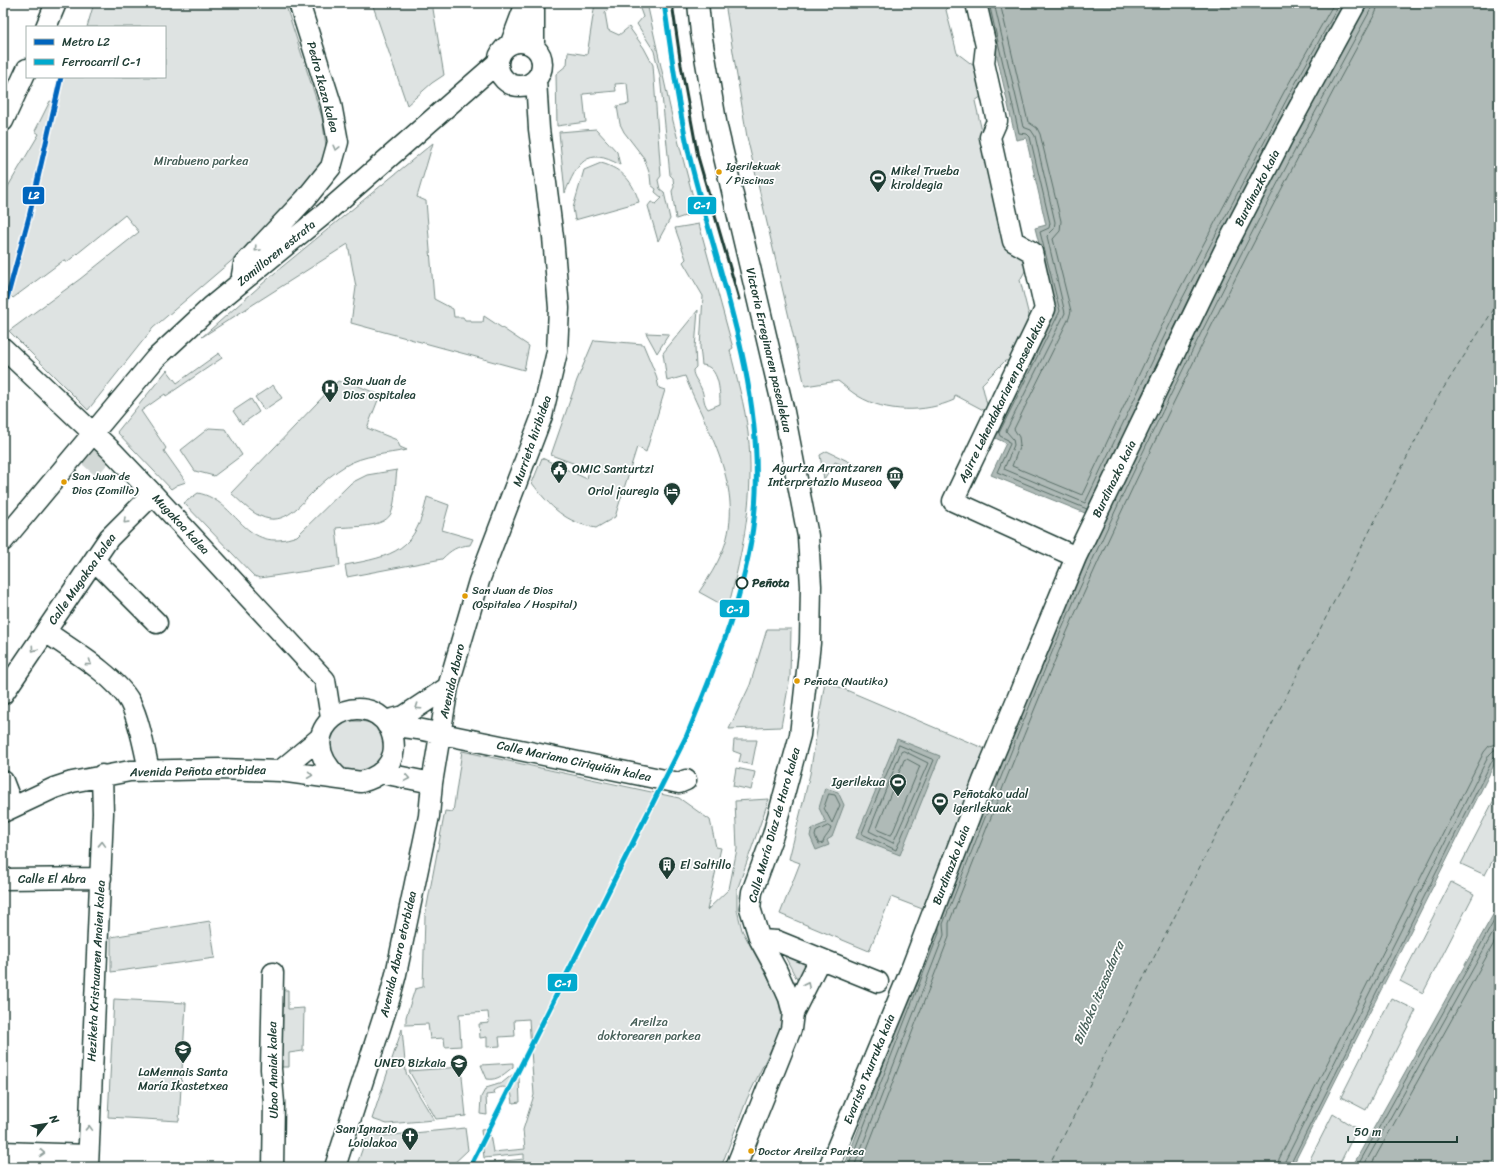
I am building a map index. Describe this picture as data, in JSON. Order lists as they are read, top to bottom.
{
  "streets": {
    "street": [
      "Pedro Ikaza kalea",
      "Burdinazko kaia",
      "Zomilloren estrata",
      "Victoria Erreginaren pasealekua",
      "Agirre Lehendakariaren pasealekua",
      "Murrieta hiribidea",
      "Mugakoa kalea",
      "Calle Mugakoa kalea",
      "Avenida Abaro",
      "Calle Mariano Ciriquiáin kalea",
      "Avenida Peñota etorbidea",
      "Calle María Díaz de Haro kalea",
      "Calle El Abra",
      "Avenida Abaro etorbidea",
      "Heziketa Kristauaren Anaien kalea",
      "Evaristo Txurruka kaia",
      "Ubao Anaiak kalea"
    ]
  },
  "crossings": [
    ["Pedro Ikaza kalea", "Zomilloren estrata"],
    ["Burdinazko kaia", "Agirre Lehendakariaren pasealekua"],
    ["Burdinazko kaia", "Evaristo Txurruka kaia"],
    ["Zomilloren estrata", "Murrieta hiribidea"],
    ["Zomilloren estrata", "Mugakoa kalea"],
    ["Victoria Erreginaren pasealekua", "Calle María Díaz de Haro kalea"],
    ["Murrieta hiribidea", "Avenida Abaro"],
    ["Mugakoa kalea", "Calle Mugakoa kalea"],
    ["Mugakoa kalea", "Calle Mariano Ciriquiáin kalea"],
    ["Mugakoa kalea", "Avenida Peñota etorbidea"],
    ["Calle Mugakoa kalea", "Avenida Peñota etorbidea"],
    ["Avenida Abaro", "Calle Mariano Ciriquiáin kalea"],
    ["Avenida Abaro", "Avenida Abaro etorbidea"],
    ["Calle Mariano Ciriquiáin kalea", "Avenida Peñota etorbidea"],
    ["Avenida Peñota etorbidea", "Heziketa Kristauaren Anaien kalea"],
    ["Calle El Abra", "Heziketa Kristauaren Anaien kalea"]
  ],
  "one_way": ["Pedro Ikaza kalea", "Heziketa Kristauaren Anaien kalea"],
  "water": ["Bilboko itsasadarra"],
  "parks": ["Mirabueno parkea", "Areilza doktorearen parkea"],
  "places": {
    "other": [
      "Igerilekuak / Piscinas",
      "San Juan de Dios (Zomillo)",
      "Peñota",
      "San Juan de Dios (Ospitalea / Hospital)",
      "Peñota (Nautika)",
      "Doctor Areilza Parkea"
    ],
    "sports": ["Mikel Trueba kiroldegia", "Igerilekua", "Peñotako udal igerilekuak"],
    "hospital": ["San Juan de Dios ospitalea"],
    "public building": ["OMIC Santurtzi"],
    "museum": ["Agurtza Arrantzaren Interpretazio Museoa"],
    "hotel": ["Oriol jauregia"],
    "building": ["El Saltillo"],
    "school or university": ["LaMennais Santa María Ikastetxea", "UNED Bizkaia"],
    "church": ["San Ignazio Loiolakoa"]
  },
  "lines": ["rail line C-1", "metro line L2"],
  "legend": ["Metro L2", "Ferrocarril C-1"],
  "scale_bar": "50 m",
  "north": "top right"
}
